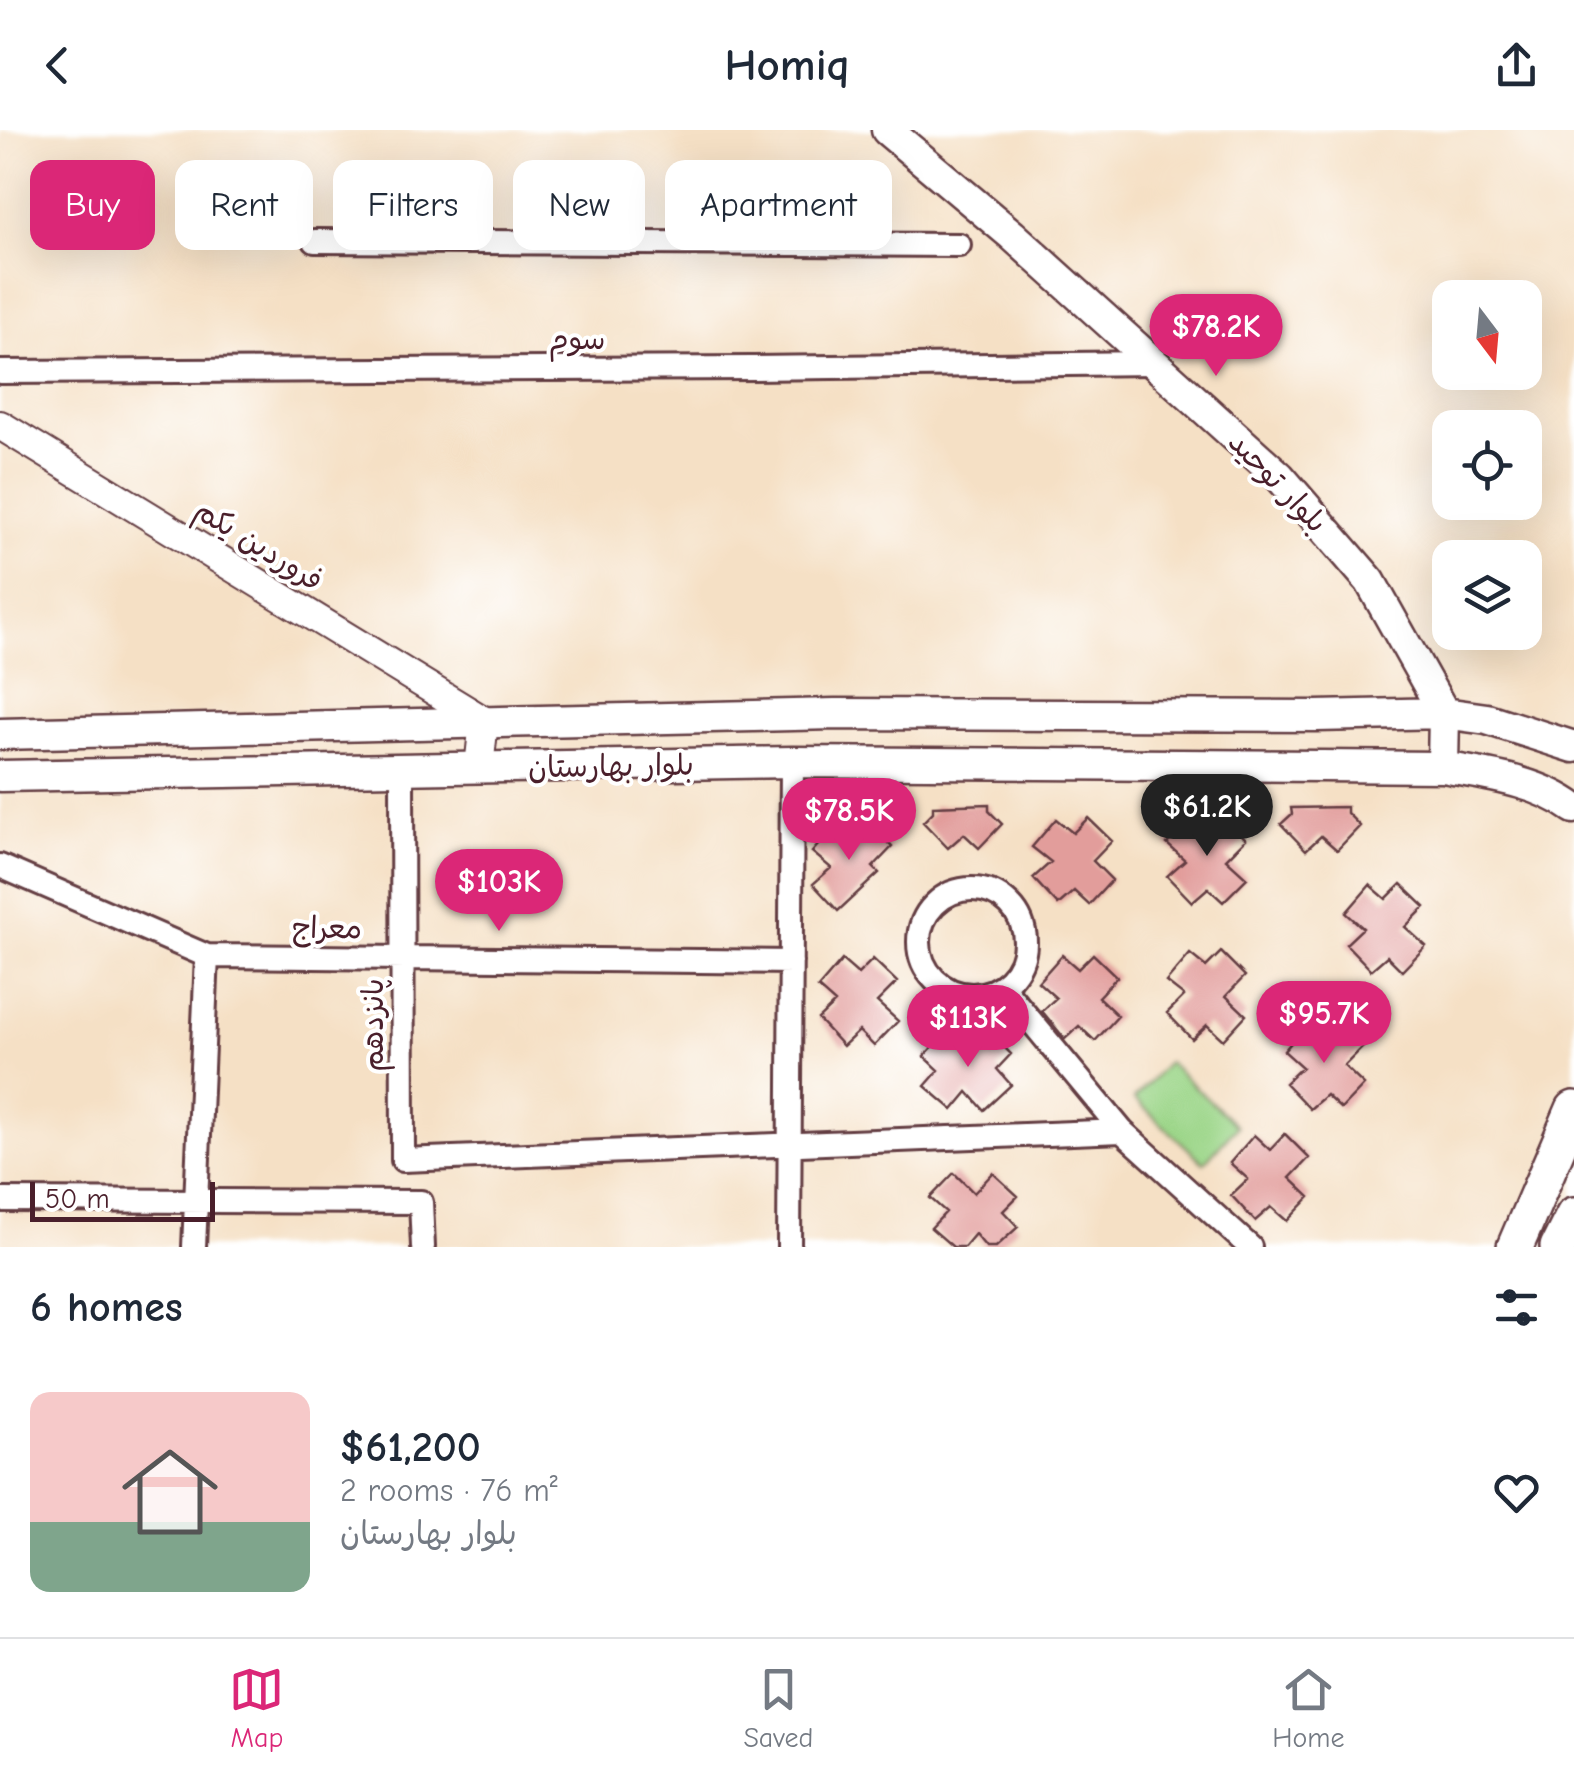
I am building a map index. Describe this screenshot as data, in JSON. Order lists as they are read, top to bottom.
{
  "streets": {
    "main road": ["بلوار توحید", "بلوار بهارستان"],
    "street": [
      "سوم",
      "فروردین یکم",
      "معراج",
      "پانزدهم"
    ]
  },
  "crossings": [
    ["سوم", "بلوار توحید"],
    ["بلوار توحید", "بلوار بهارستان"],
    ["فروردین یکم", "بلوار بهارستان"],
    ["بلوار بهارستان", "پانزدهم"],
    ["معراج", "پانزدهم"]
  ],
  "scale_bar": "50 m",
  "north": "bottom",
  "page": {
    "header": "Homiq",
    "chip": [
      "Buy",
      "Rent",
      "Filters",
      "New",
      "Apartment"
    ],
    "price": [
      "$78.2K",
      "$61.2K",
      "$78.5K",
      "$103K",
      "$95.7K",
      "$113K"
    ],
    "scale": "50 m",
    "heading": "6 homes",
    "list": [
      {
        "name": "$61,200",
        "note": "2 rooms · 76 m² · بلوار بهارستان"
      }
    ],
    "tabs": ["Map", "Saved", "Home"]
  }
}
